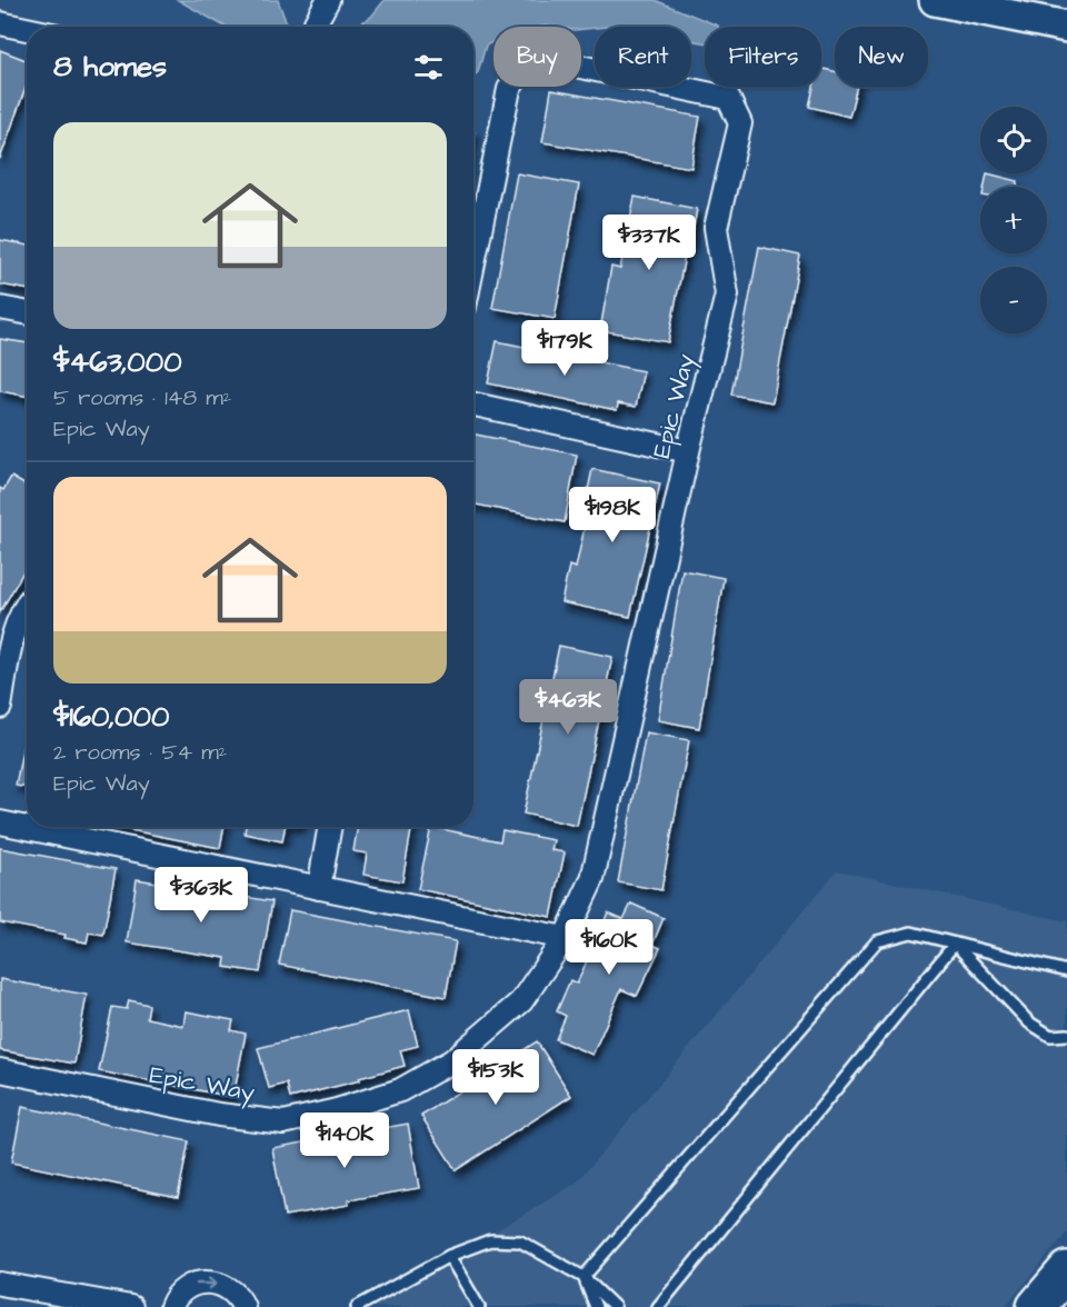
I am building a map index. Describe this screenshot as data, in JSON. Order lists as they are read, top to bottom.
{
  "streets": {
    "street": ["Epic Way"]
  },
  "page": {
    "chip": [
      "Buy",
      "Rent",
      "Filters",
      "New"
    ],
    "heading": "8 homes",
    "map_buttons": ["+", "−"],
    "list": [
      {
        "name": "$463,000",
        "note": "5 rooms · 148 m² · Epic Way"
      },
      {
        "name": "$160,000",
        "note": "2 rooms · 54 m² · Epic Way"
      }
    ],
    "price": [
      "$337K",
      "$179K",
      "$198K",
      "$463K",
      "$363K",
      "$160K",
      "$153K",
      "$140K"
    ]
  }
}
